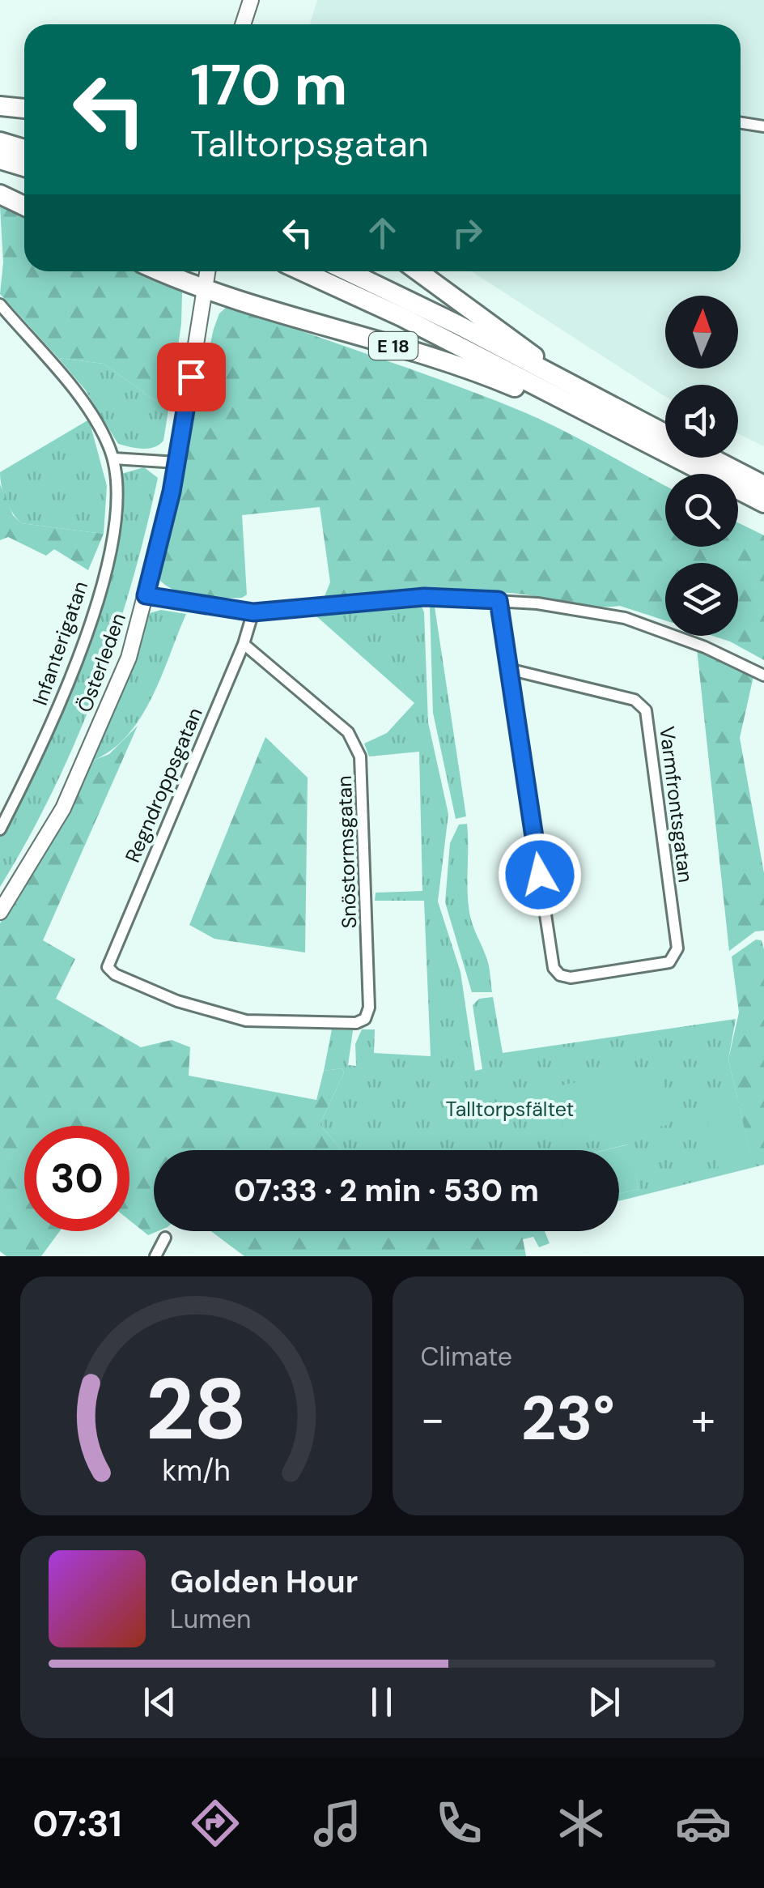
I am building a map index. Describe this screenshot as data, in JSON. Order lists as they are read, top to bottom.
{
  "streets": {
    "highway": ["E 18"],
    "main road": ["Österleden"],
    "street": [
      "Infanterigatan",
      "Regndroppsgatan",
      "Varmfrontsgatan",
      "Snöstormsgatan"
    ]
  },
  "crossings": [
    ["E 18", "Österleden"],
    ["Regndroppsgatan", "Snöstormsgatan"]
  ],
  "parks": ["Talltorpsfältet"],
  "north": "top",
  "page": {
    "turn": ["170 m", "Talltorpsgatan"],
    "limit": "30",
    "trip": "07:33 · 2 min · 530 m",
    "tile": "Climate",
    "heat": ["−", "23°", "+"],
    "song": ["Golden Hour", "Lumen"],
    "tabs": "07:31",
    "gauge": ["28", "km/h"]
  }
}
